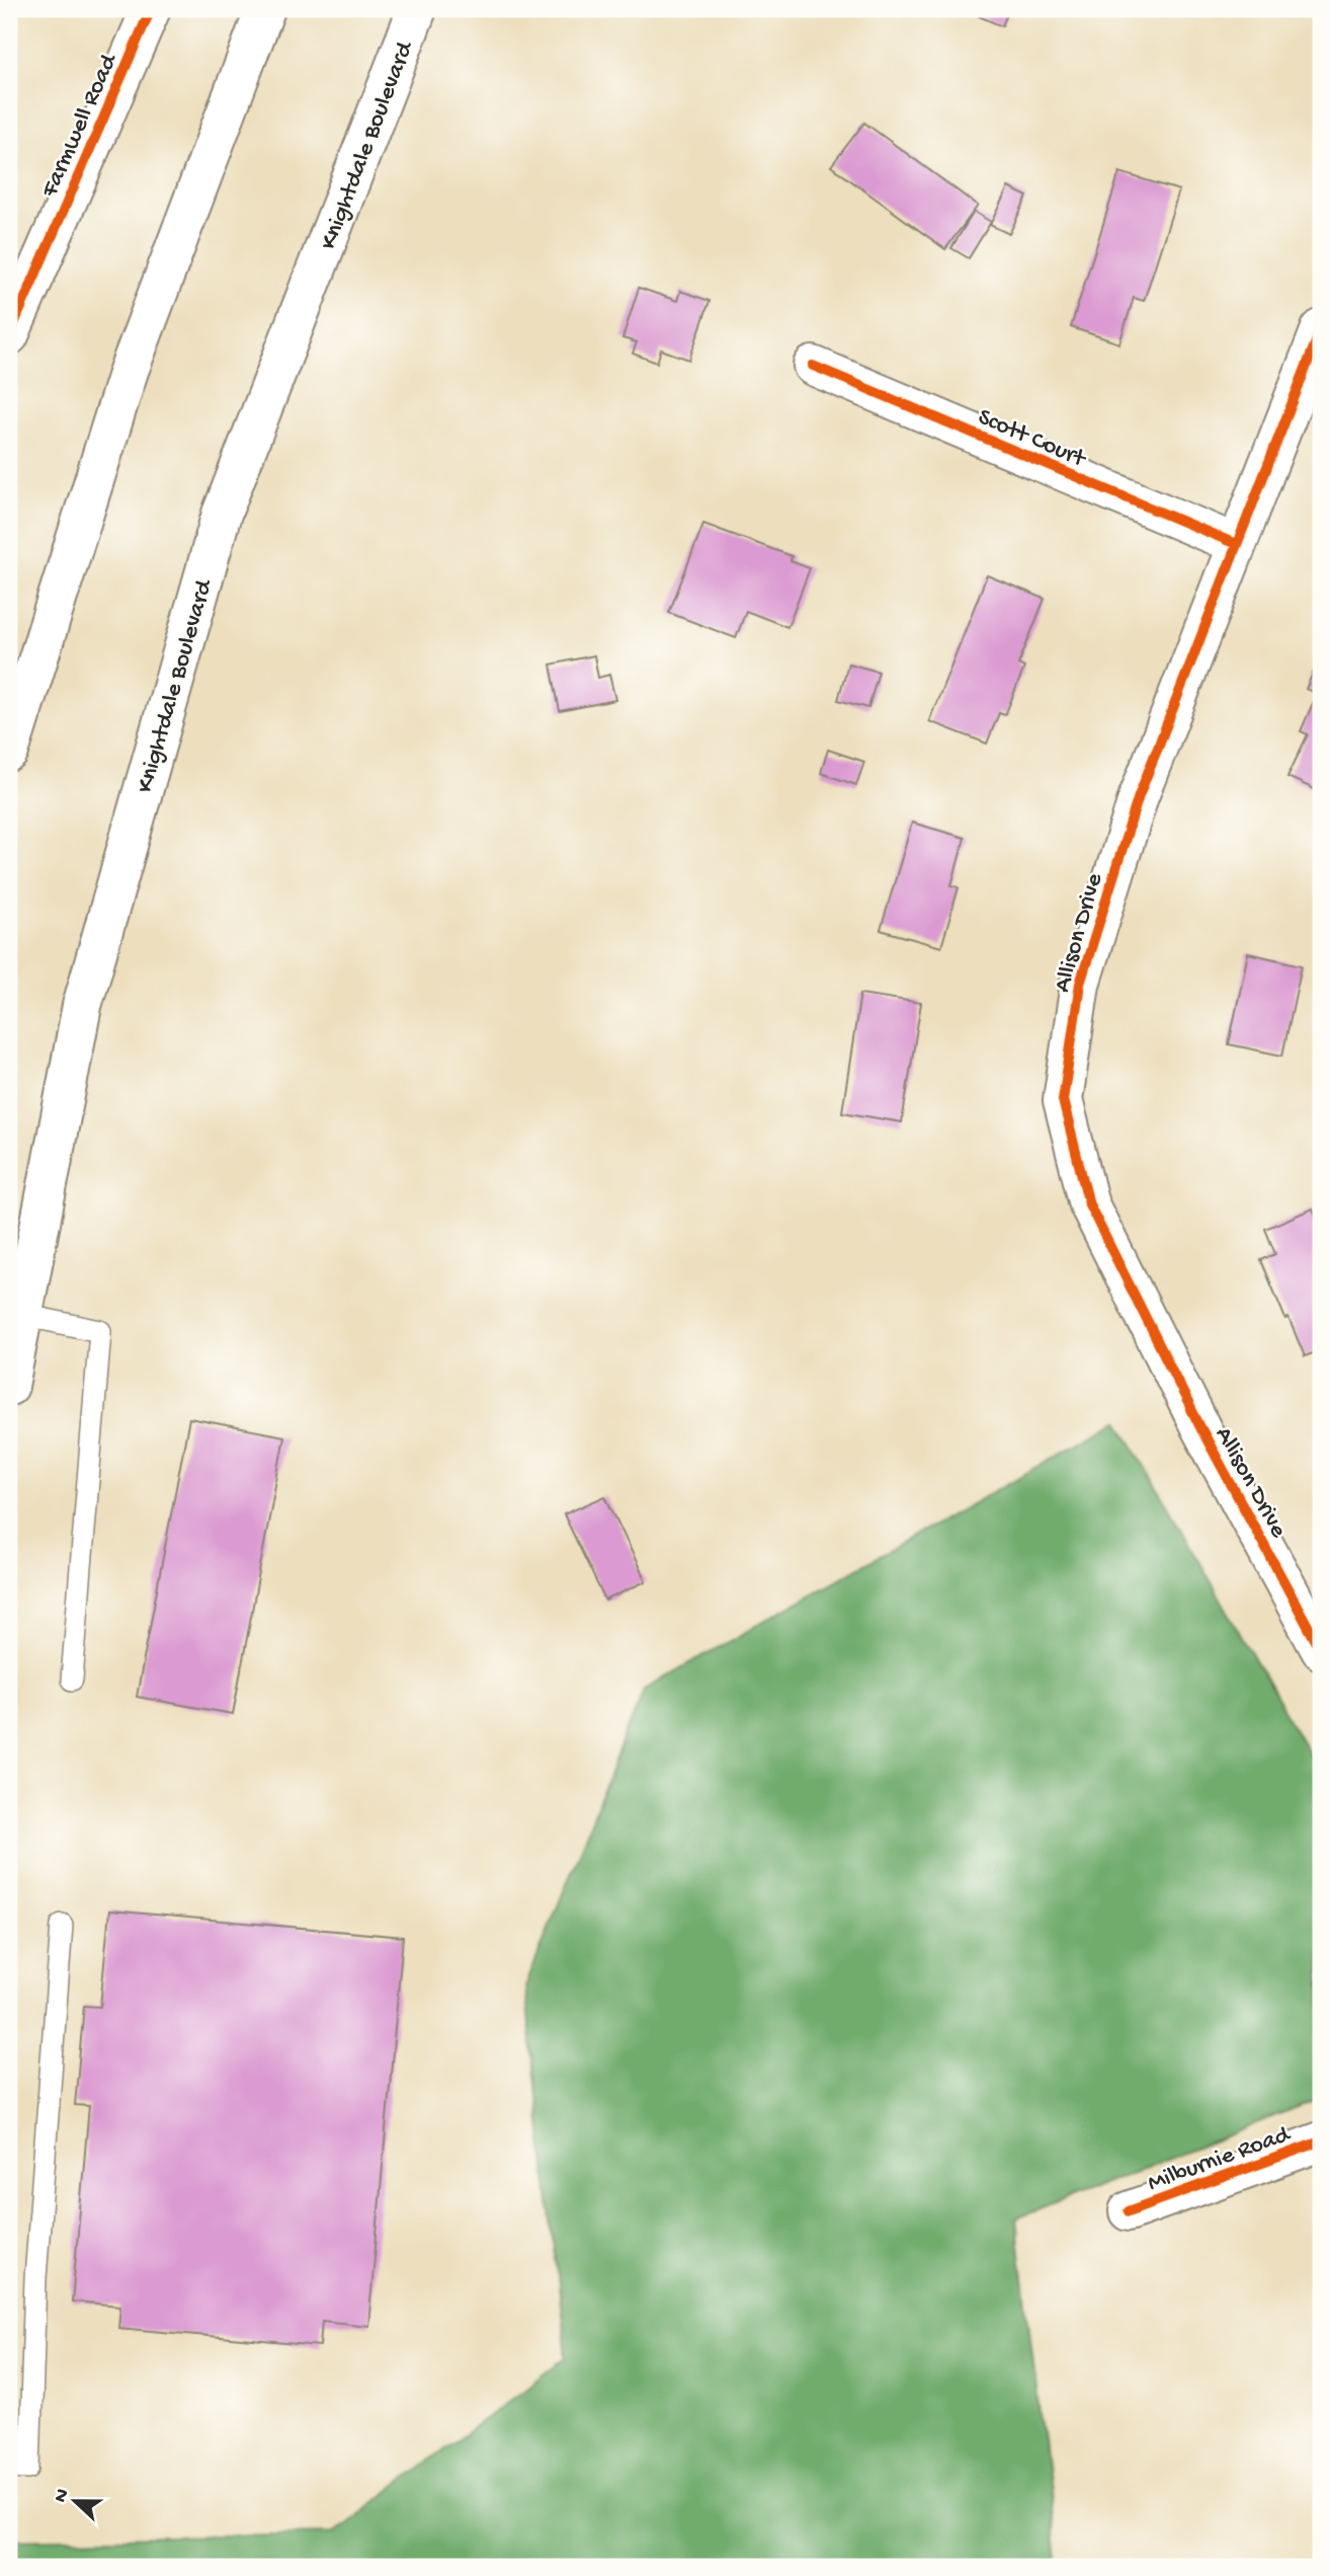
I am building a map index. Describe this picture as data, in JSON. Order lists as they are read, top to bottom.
{
  "streets": {
    "street": [
      "Farmwell Road",
      "Knightdale Boulevard",
      "Scott Court",
      "Allison Drive",
      "Milburnie Road"
    ]
  },
  "crossings": [
    ["Scott Court", "Allison Drive"]
  ],
  "north": "left"
}
